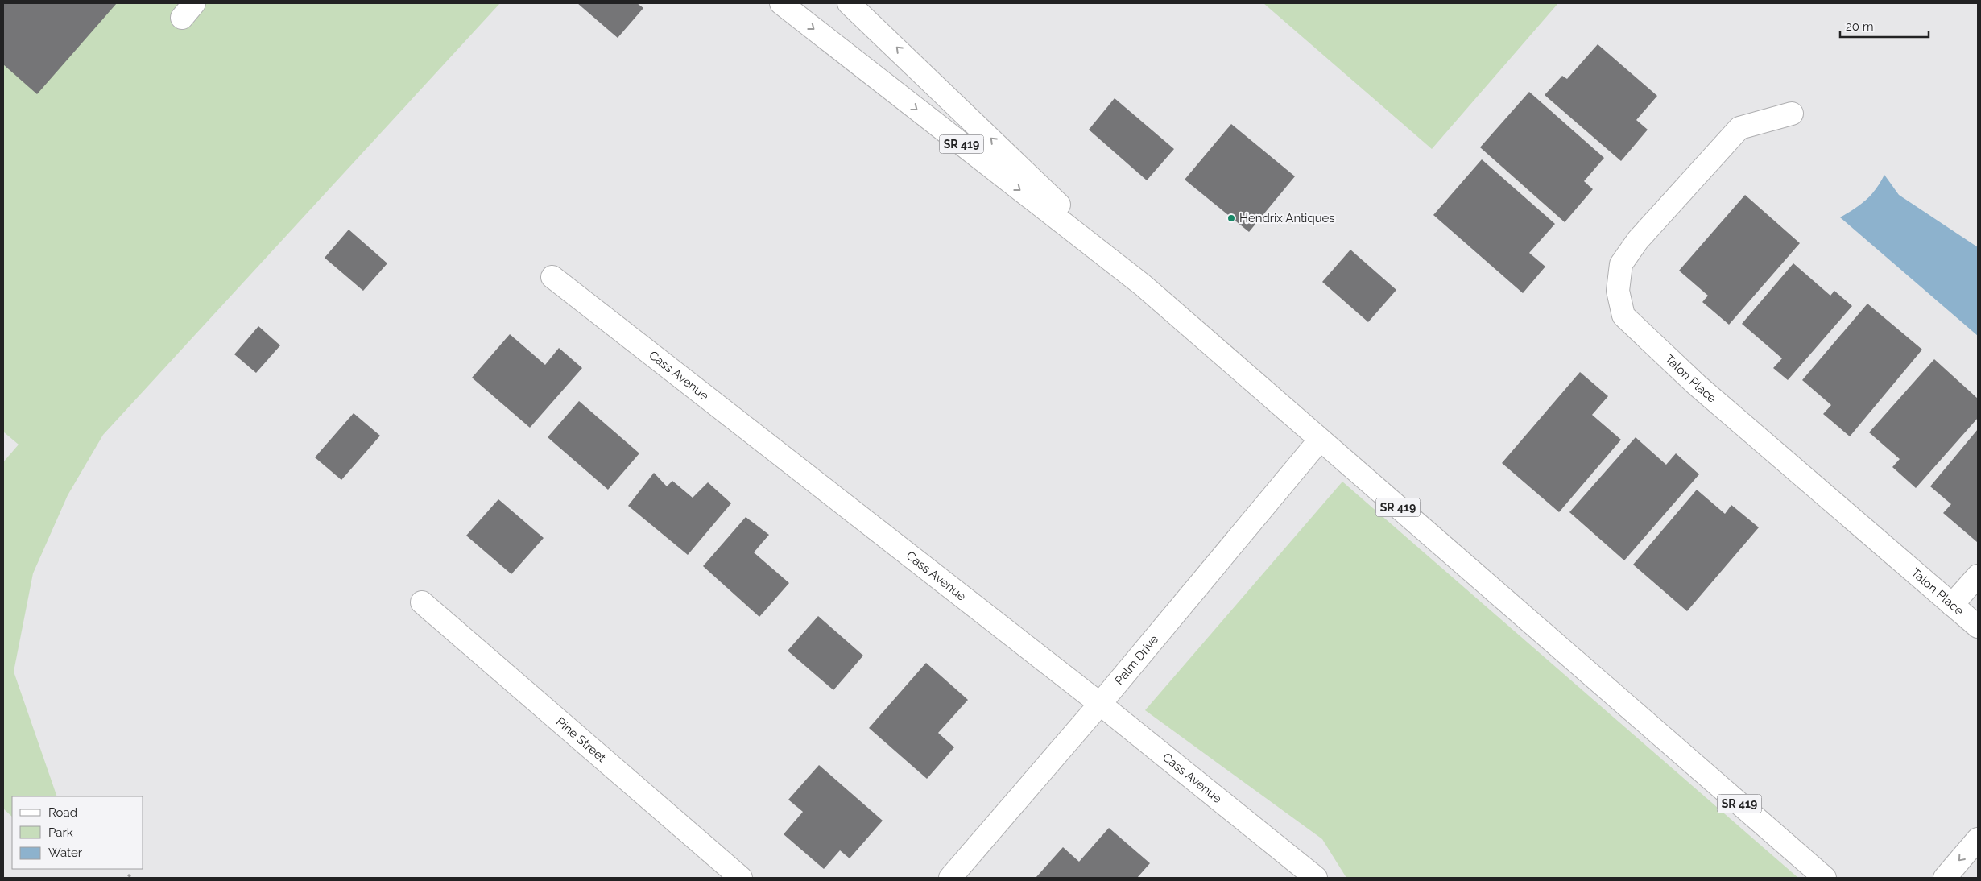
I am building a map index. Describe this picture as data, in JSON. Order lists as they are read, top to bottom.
{
  "streets": {
    "street": [
      "SR 419",
      "Cass Avenue",
      "Talon Place",
      "Palm Drive",
      "Pine Street"
    ]
  },
  "crossings": [
    ["SR 419", "Palm Drive"],
    ["Cass Avenue", "Palm Drive"]
  ],
  "places": ["Hendrix Antiques"],
  "legend": ["Road", "Park", "Water"],
  "scale_bar": "20 m"
}
